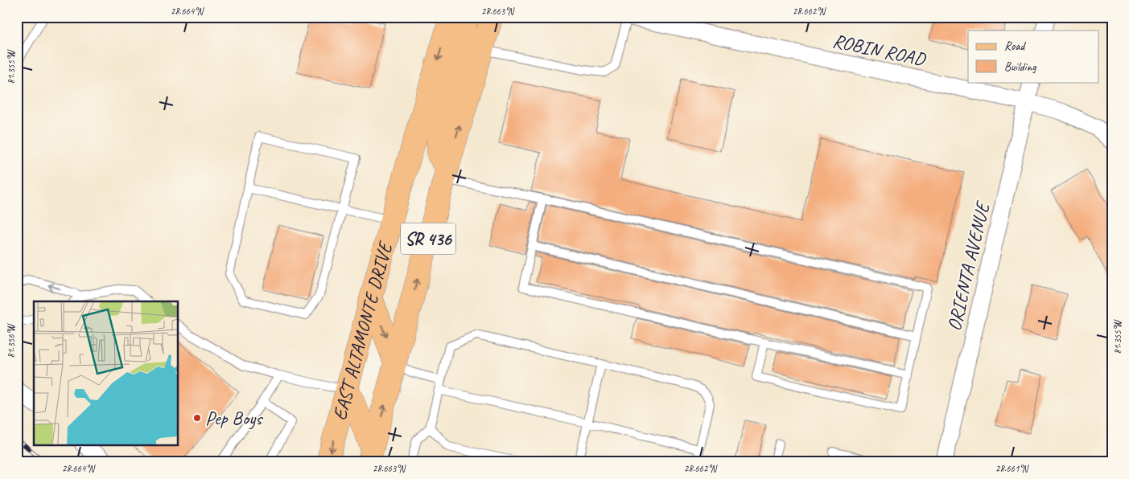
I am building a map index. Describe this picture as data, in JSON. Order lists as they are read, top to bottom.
{
  "streets": {
    "main road": ["SR 436", "EAST ALTAMONTE DRIVE"],
    "street": ["ROBIN ROAD", "ORIENTA AVENUE"]
  },
  "crossings": [
    ["ROBIN ROAD", "ORIENTA AVENUE"]
  ],
  "places": ["Pep Boys"],
  "legend": ["Road", "Building"],
  "coordinates": [
    "28.664°N",
    "28.663°N",
    "28.662°N",
    "81.355°W",
    "81.356°W",
    "28.661°N"
  ]
}
